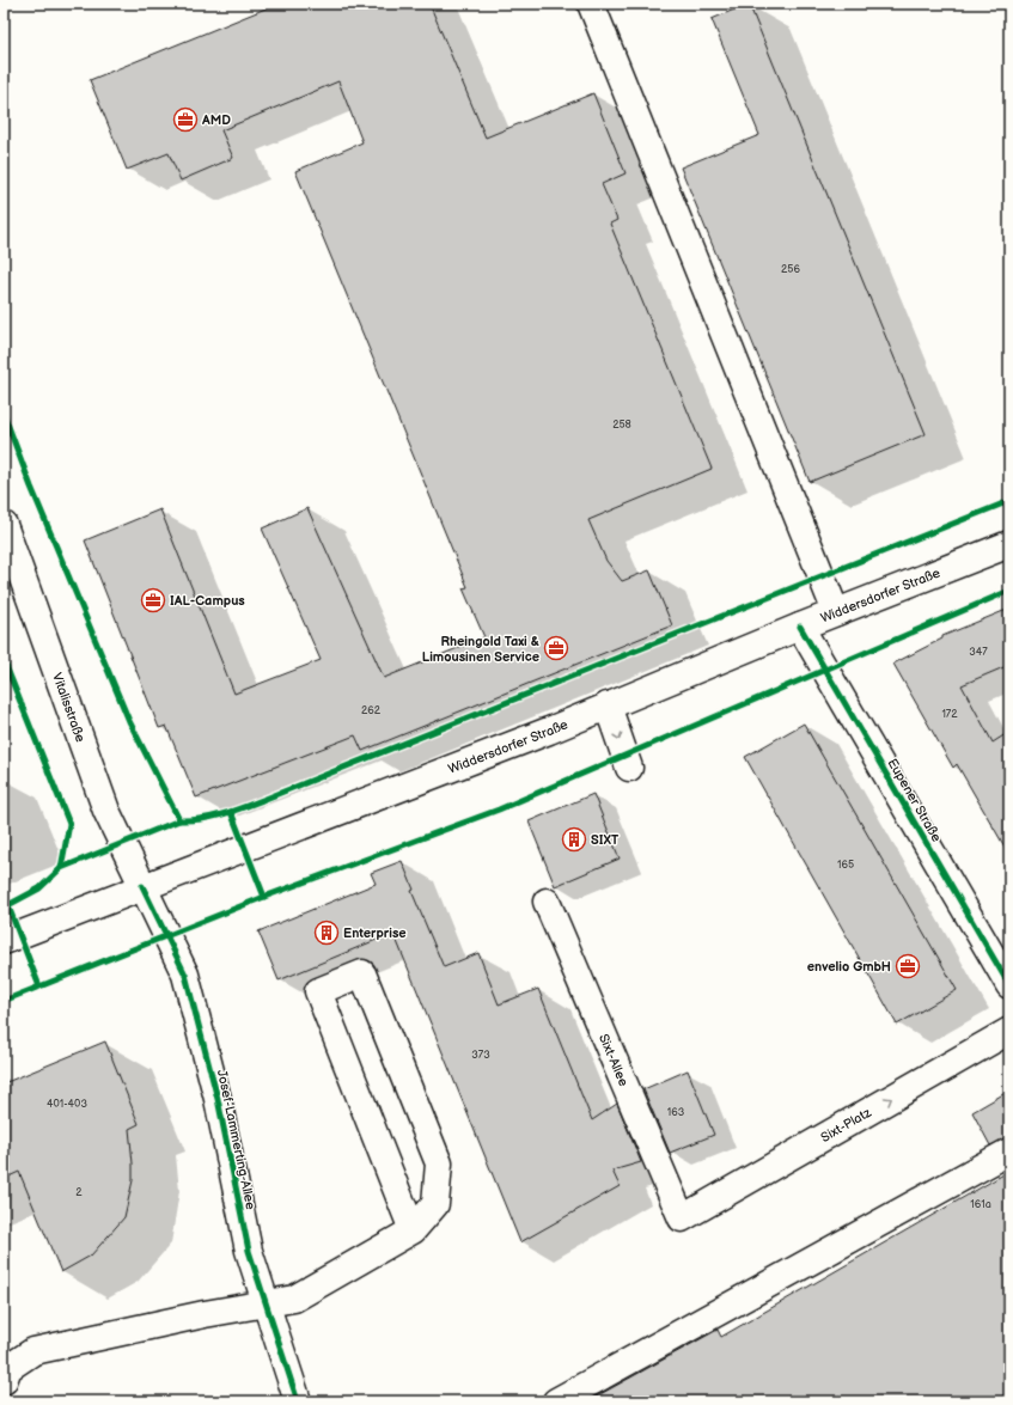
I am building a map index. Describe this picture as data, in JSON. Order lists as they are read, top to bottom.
{
  "streets": {
    "street": [
      "Widdersdorfer Straße",
      "Vitalisstraße",
      "Eupener Straße",
      "Sixt-Allee",
      "Sixt-Platz",
      "Josef-Lammerting-Allee"
    ]
  },
  "crossings": [
    ["Widdersdorfer Straße", "Vitalisstraße"],
    ["Widdersdorfer Straße", "Eupener Straße"],
    ["Widdersdorfer Straße", "Josef-Lammerting-Allee"],
    ["Vitalisstraße", "Josef-Lammerting-Allee"],
    ["Sixt-Allee", "Sixt-Platz"]
  ],
  "places": {
    "office": [
      "AMD",
      "IAL-Campus",
      "Rheingold Taxi & Limousinen Service",
      "envelio GmbH"
    ],
    "building": ["SIXT", "Enterprise"]
  },
  "house_numbers": [
    "256",
    "258",
    "347",
    "262",
    "172",
    "165",
    "373",
    "401-403",
    "163",
    "2",
    "161a"
  ]
}
